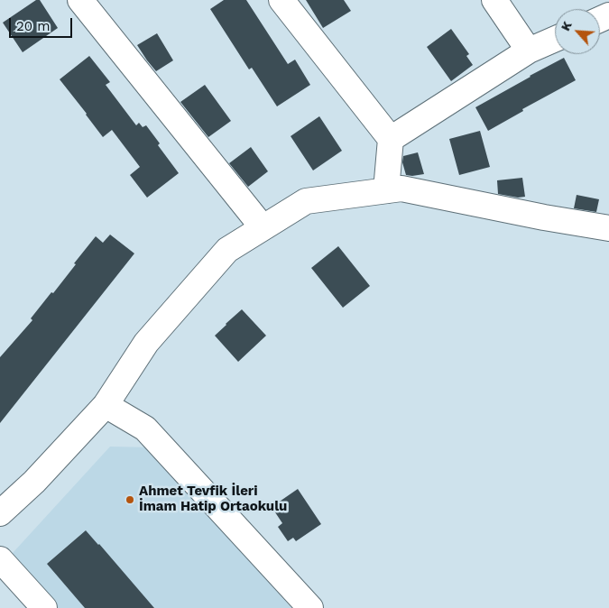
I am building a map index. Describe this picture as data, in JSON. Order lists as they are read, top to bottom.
{
  "places": ["Ahmet Tevfik İleri İmam Hatip Ortaokulu"],
  "scale_bar": "20 m",
  "north": "top left"
}
